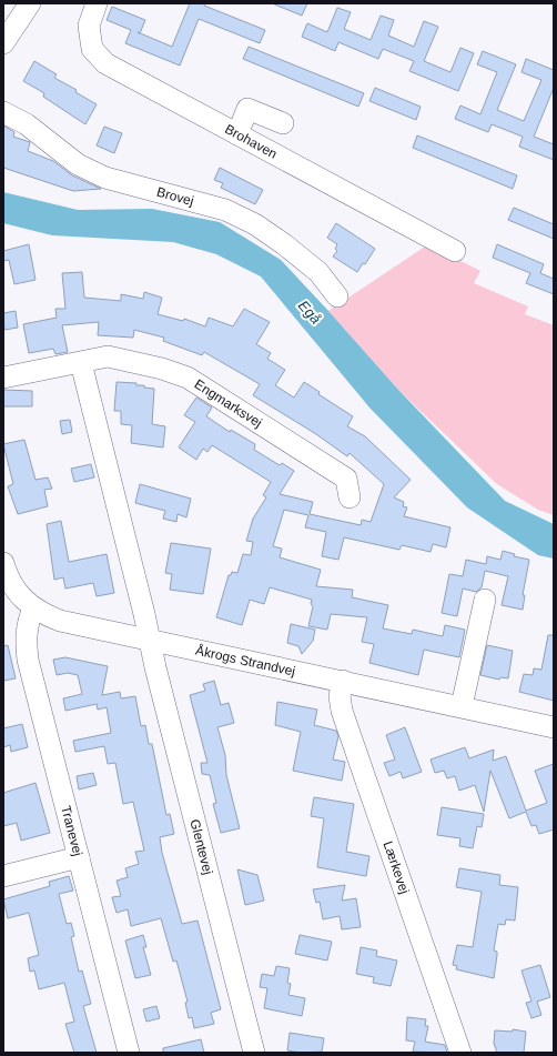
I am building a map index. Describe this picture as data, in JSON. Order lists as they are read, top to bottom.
{
  "streets": {
    "street": [
      "Brohaven",
      "Brovej",
      "Engmarksvej",
      "Åkrogs Strandvej",
      "Tranevej",
      "Glentevej",
      "Lærkevej"
    ]
  },
  "crossings": [
    ["Åkrogs Strandvej", "Tranevej"],
    ["Åkrogs Strandvej", "Glentevej"],
    ["Åkrogs Strandvej", "Lærkevej"]
  ],
  "water": ["Egå"]
}
